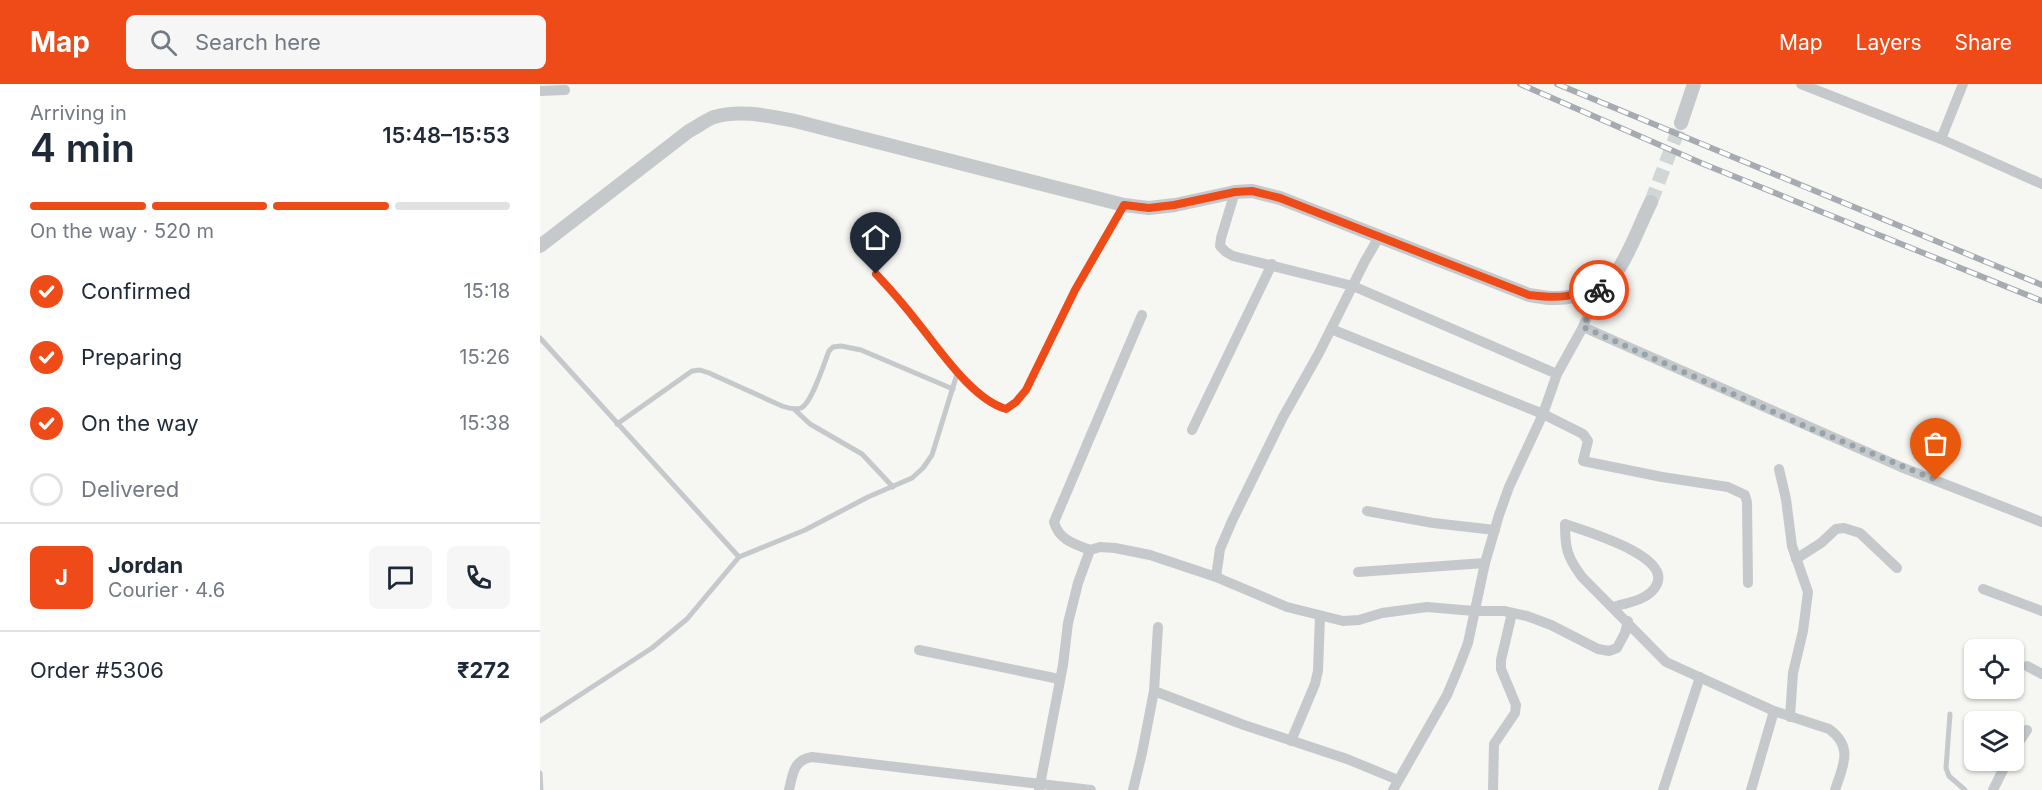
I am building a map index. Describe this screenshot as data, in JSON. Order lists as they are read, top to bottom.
{
  "page": {
    "header": "Map",
    "search": "Search here",
    "nav": ["Map", "Layers", "Share"],
    "heading": ["4 min", "Arriving in", "15:48–15:53"],
    "panel": [
      "Jordan",
      "Courier · 4.6",
      "Order #5306",
      "₹272"
    ],
    "bar": "On the way · 520 m",
    "list": [
      ["Confirmed", "15:18"],
      ["Preparing", "15:26"],
      ["On the way", "15:38"],
      "Delivered"
    ],
    "round": "J"
  }
}
